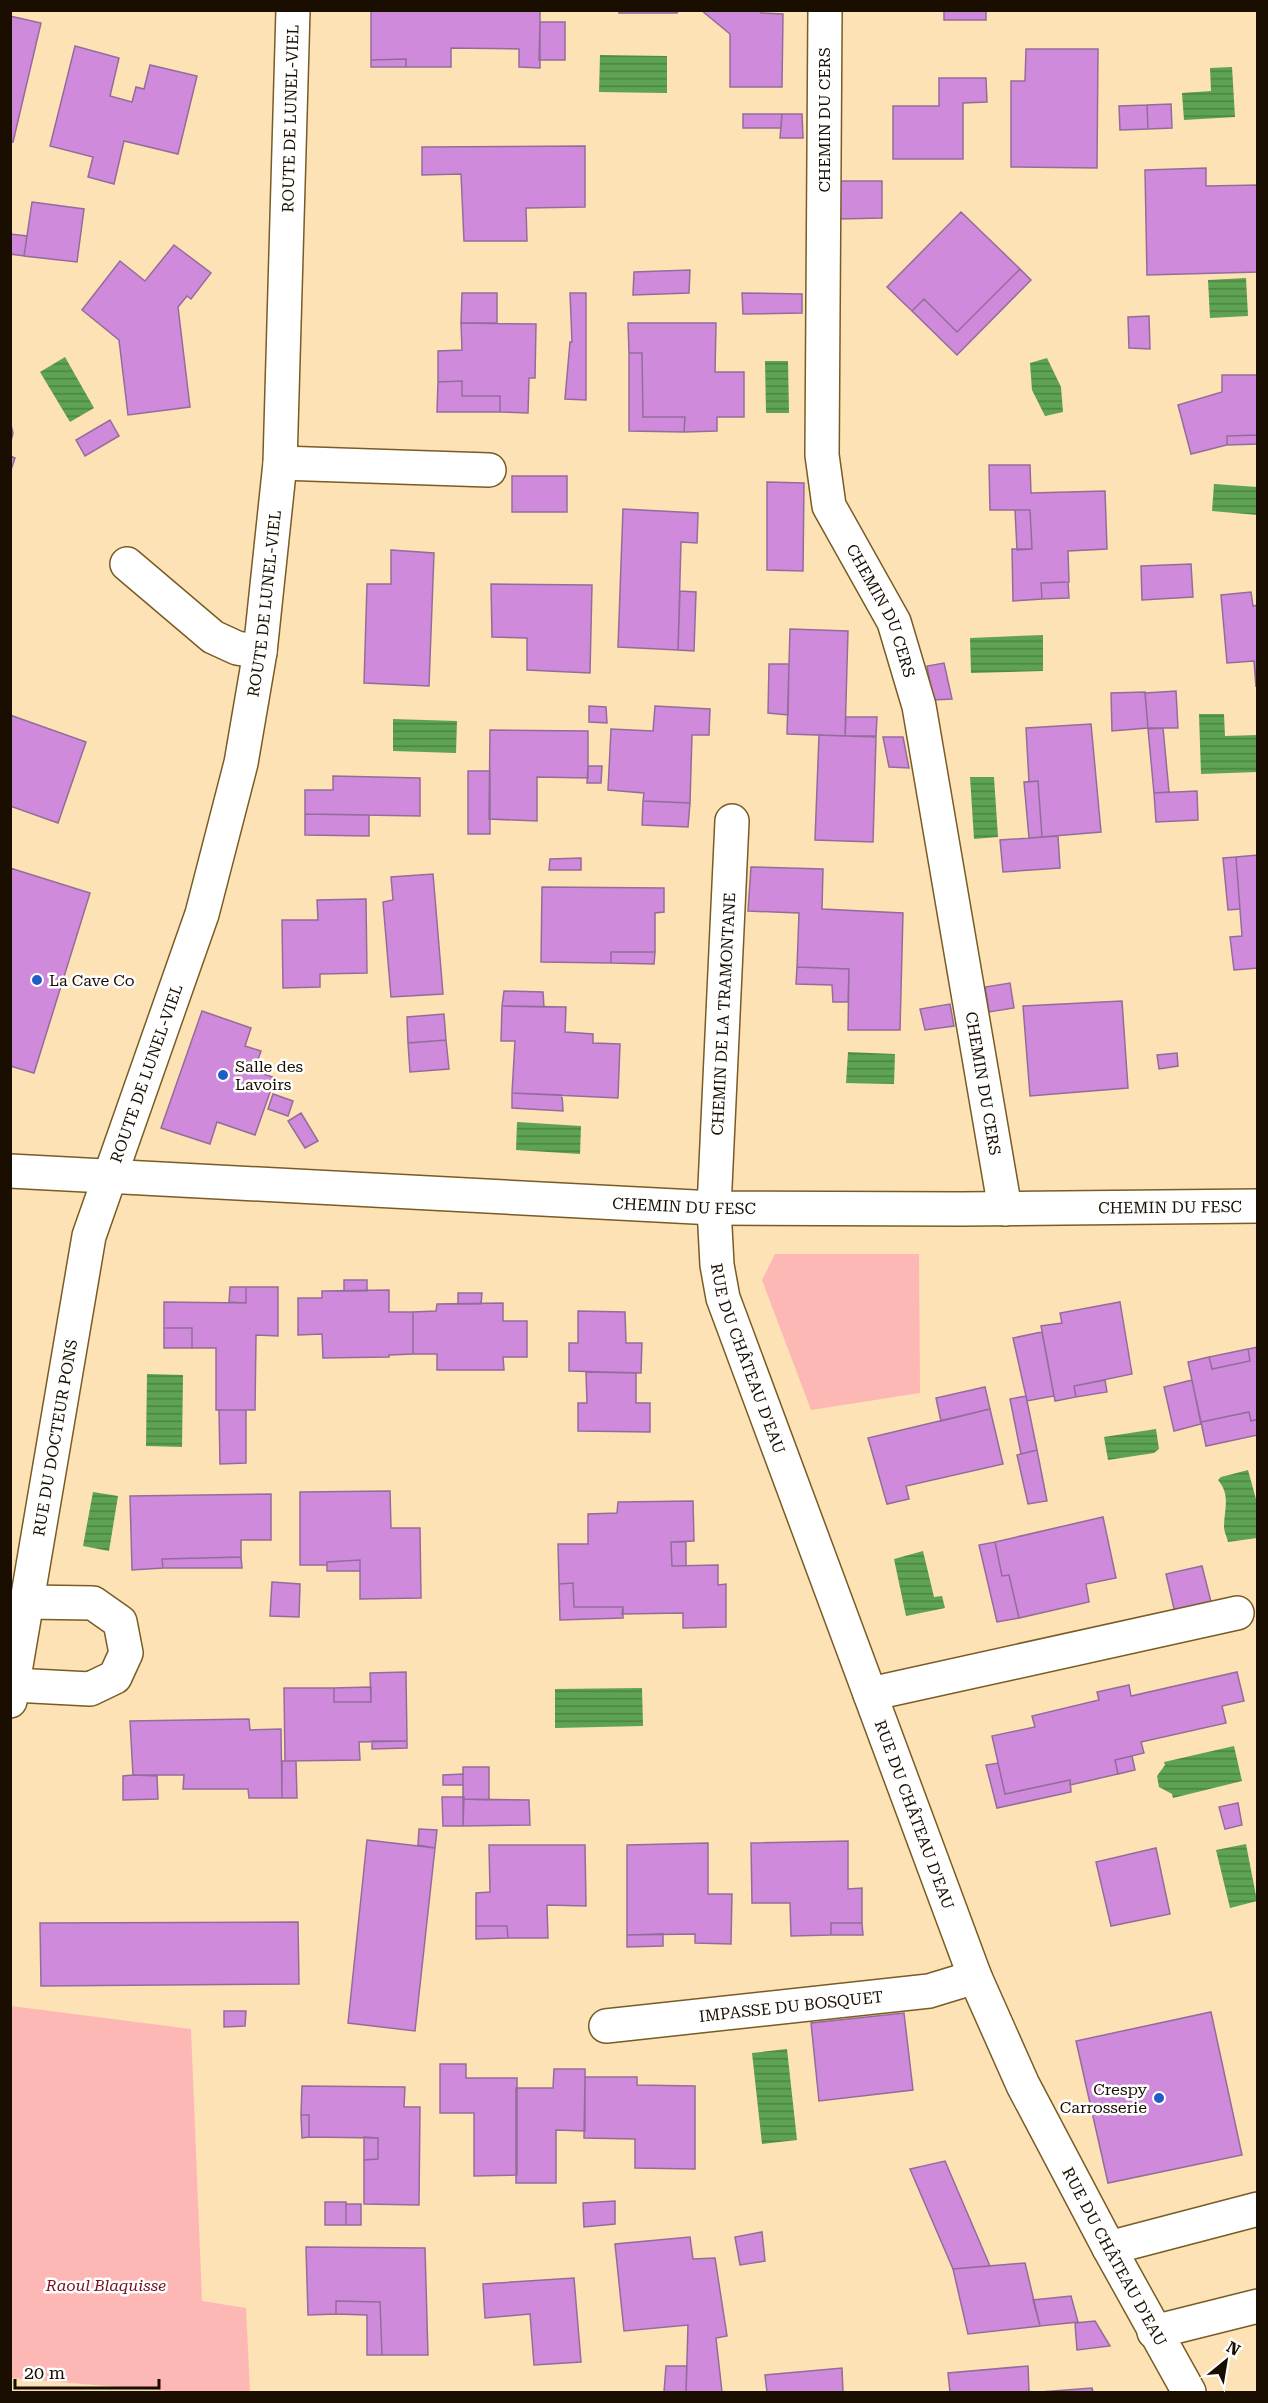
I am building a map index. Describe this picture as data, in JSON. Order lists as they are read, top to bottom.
{
  "streets": {
    "street": [
      "ROUTE DE LUNEL-VIEL",
      "CHEMIN DU CERS",
      "CHEMIN DE LA TRAMONTANE",
      "CHEMIN DU FESC",
      "RUE DU CHÂTEAU D'EAU",
      "RUE DU DOCTEUR PONS",
      "IMPASSE DU BOSQUET"
    ]
  },
  "crossings": [
    ["ROUTE DE LUNEL-VIEL", "CHEMIN DU FESC"],
    ["ROUTE DE LUNEL-VIEL", "RUE DU DOCTEUR PONS"],
    ["CHEMIN DU CERS", "CHEMIN DU FESC"],
    ["CHEMIN DE LA TRAMONTANE", "CHEMIN DU FESC"],
    ["CHEMIN DE LA TRAMONTANE", "RUE DU CHÂTEAU D'EAU"],
    ["CHEMIN DU FESC", "RUE DU CHÂTEAU D'EAU"],
    ["CHEMIN DU FESC", "RUE DU DOCTEUR PONS"],
    ["RUE DU CHÂTEAU D'EAU", "IMPASSE DU BOSQUET"]
  ],
  "parks": ["Raoul Blaquisse"],
  "places": ["La Cave Co", "Salle des Lavoirs", "Crespy Carrosserie"],
  "scale_bar": "20 m",
  "north": "top right"
}
